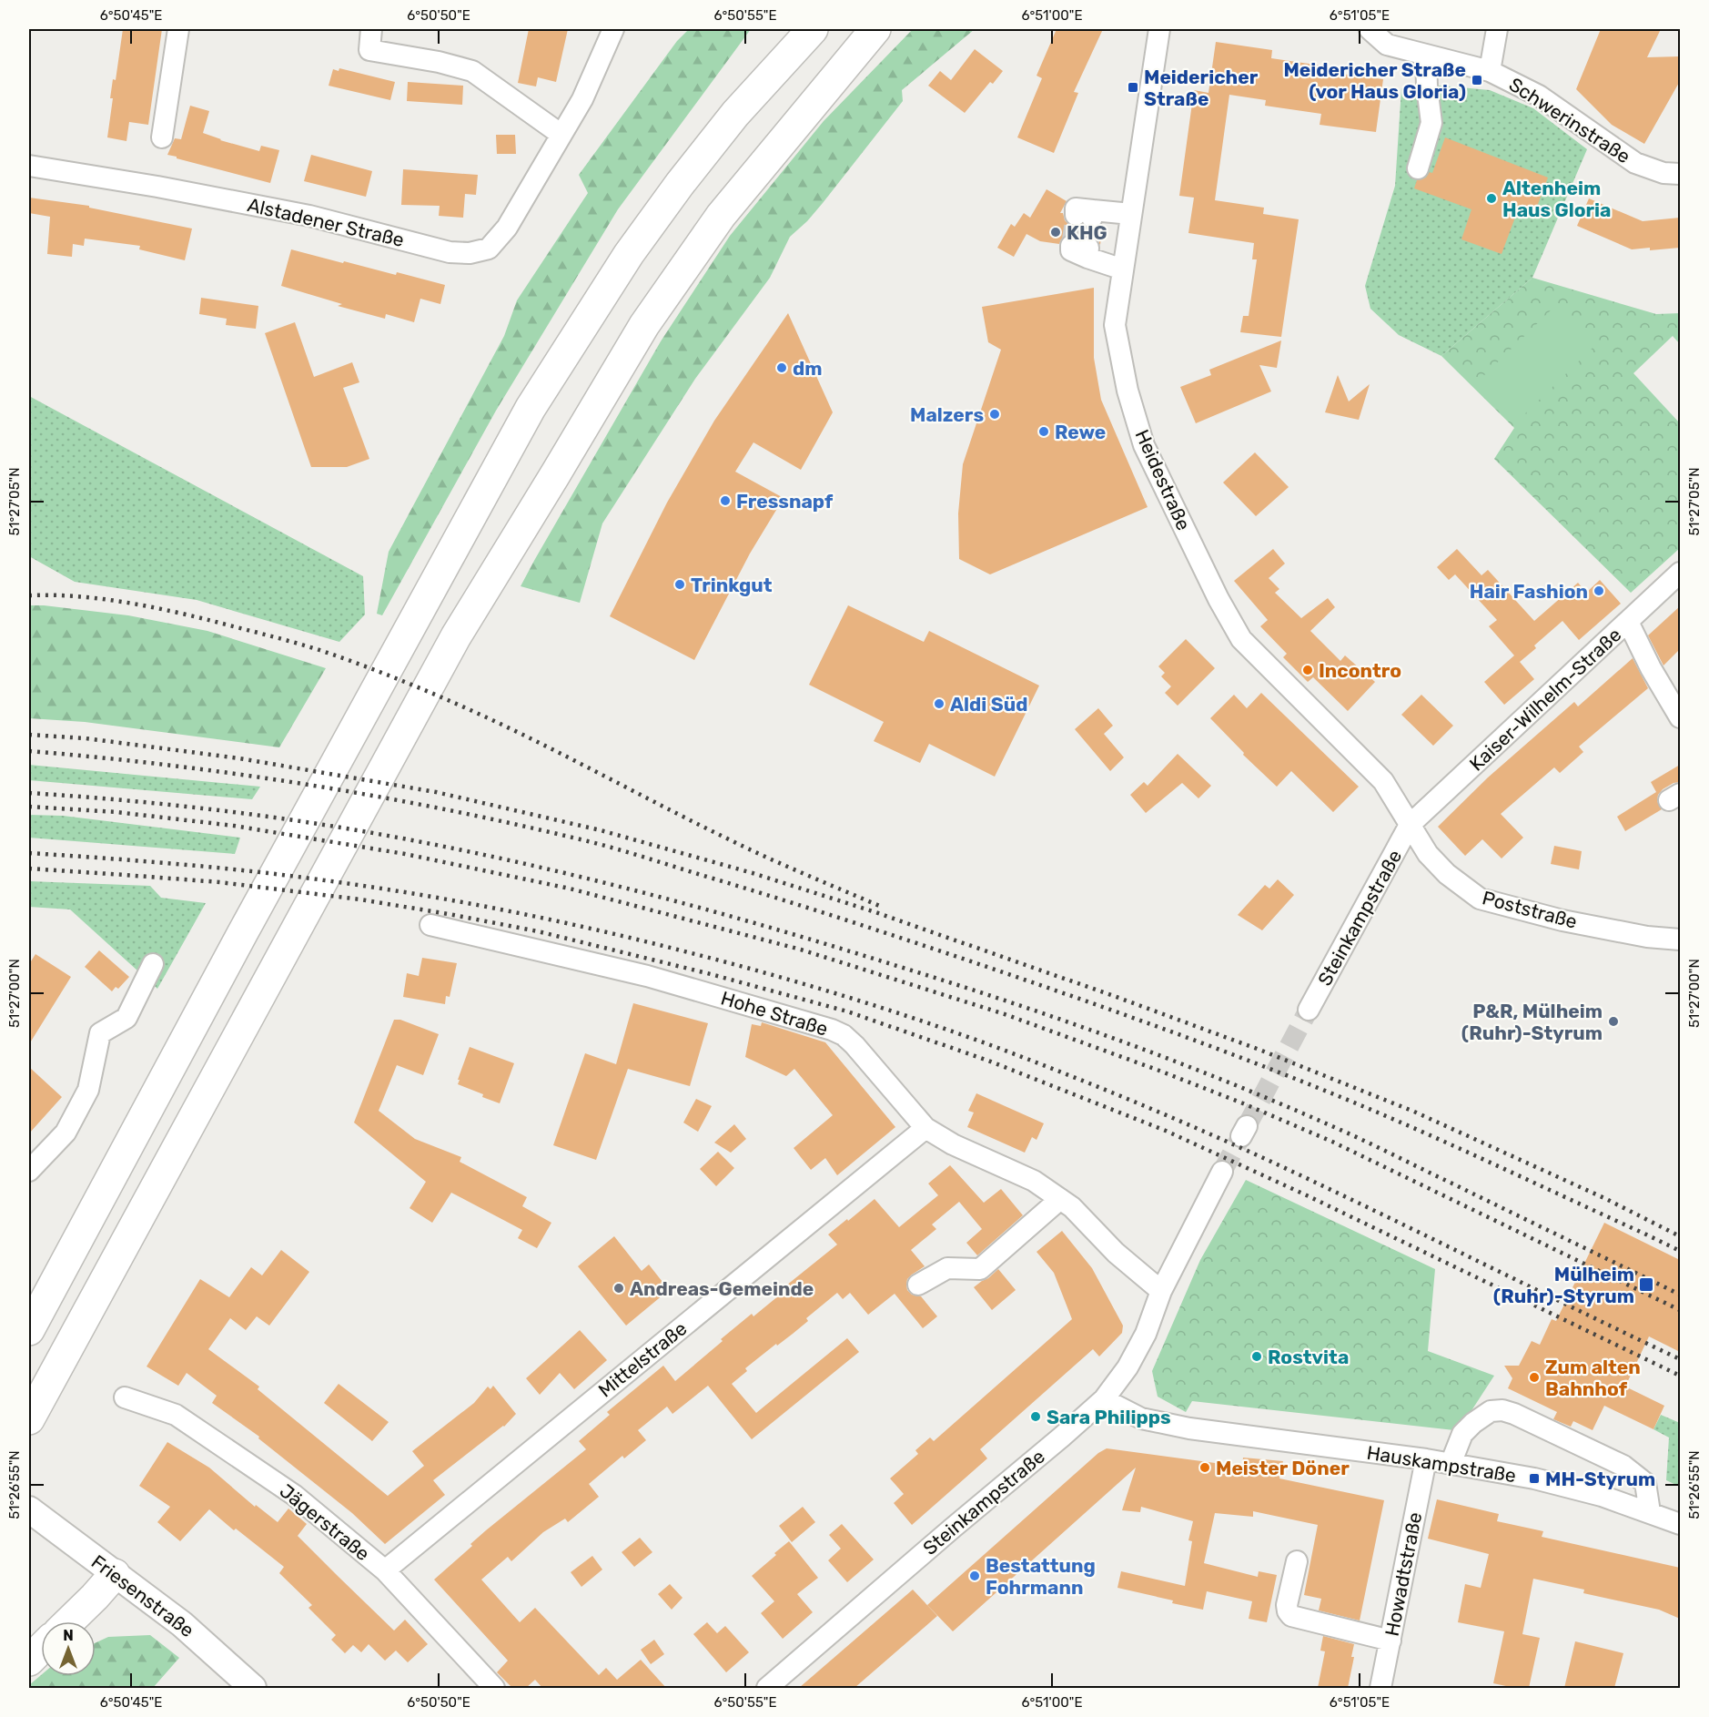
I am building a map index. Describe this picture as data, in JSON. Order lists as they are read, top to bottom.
{
  "streets": {
    "main road": ["Friesenstraße"],
    "street": [
      "Schwerinstraße",
      "Alstadener Straße",
      "Heidestraße",
      "Kaiser-Wilhelm-Straße",
      "Poststraße",
      "Steinkampstraße",
      "Hohe Straße",
      "Mittelstraße",
      "Hauskampstraße",
      "Jägerstraße",
      "Howadtstraße"
    ]
  },
  "crossings": [
    ["Heidestraße", "Kaiser-Wilhelm-Straße"],
    ["Heidestraße", "Poststraße"],
    ["Heidestraße", "Steinkampstraße"],
    ["Kaiser-Wilhelm-Straße", "Poststraße"],
    ["Kaiser-Wilhelm-Straße", "Steinkampstraße"],
    ["Poststraße", "Steinkampstraße"],
    ["Steinkampstraße", "Hohe Straße"],
    ["Steinkampstraße", "Hauskampstraße"],
    ["Hohe Straße", "Mittelstraße"],
    ["Mittelstraße", "Jägerstraße"],
    ["Hauskampstraße", "Howadtstraße"]
  ],
  "places": {
    "transit": [
      "Meidericher Straße (vor Haus Gloria)",
      "Meidericher Straße",
      "Mülheim (Ruhr)-Styrum",
      "MH-Styrum"
    ],
    "other": [
      "Altenheim Haus Gloria",
      "KHG",
      "dm",
      "Malzers",
      "Rewe",
      "Fressnapf",
      "Trinkgut",
      "Hair Fashion",
      "Incontro",
      "Aldi Süd",
      "P&R, Mülheim (Ruhr)-Styrum",
      "Andreas-Gemeinde",
      "Rostvita",
      "Zum alten Bahnhof",
      "Sara Philipps",
      "Meister Döner",
      "Bestattung Fohrmann"
    ]
  },
  "north": "top",
  "coordinates": [
    "6°50'45\"E",
    "6°50'50\"E",
    "6°50'55\"E",
    "6°51'00\"E",
    "6°51'05\"E",
    "51°27'05\"N",
    "51°27'00\"N",
    "51°26'55\"N"
  ]
}
